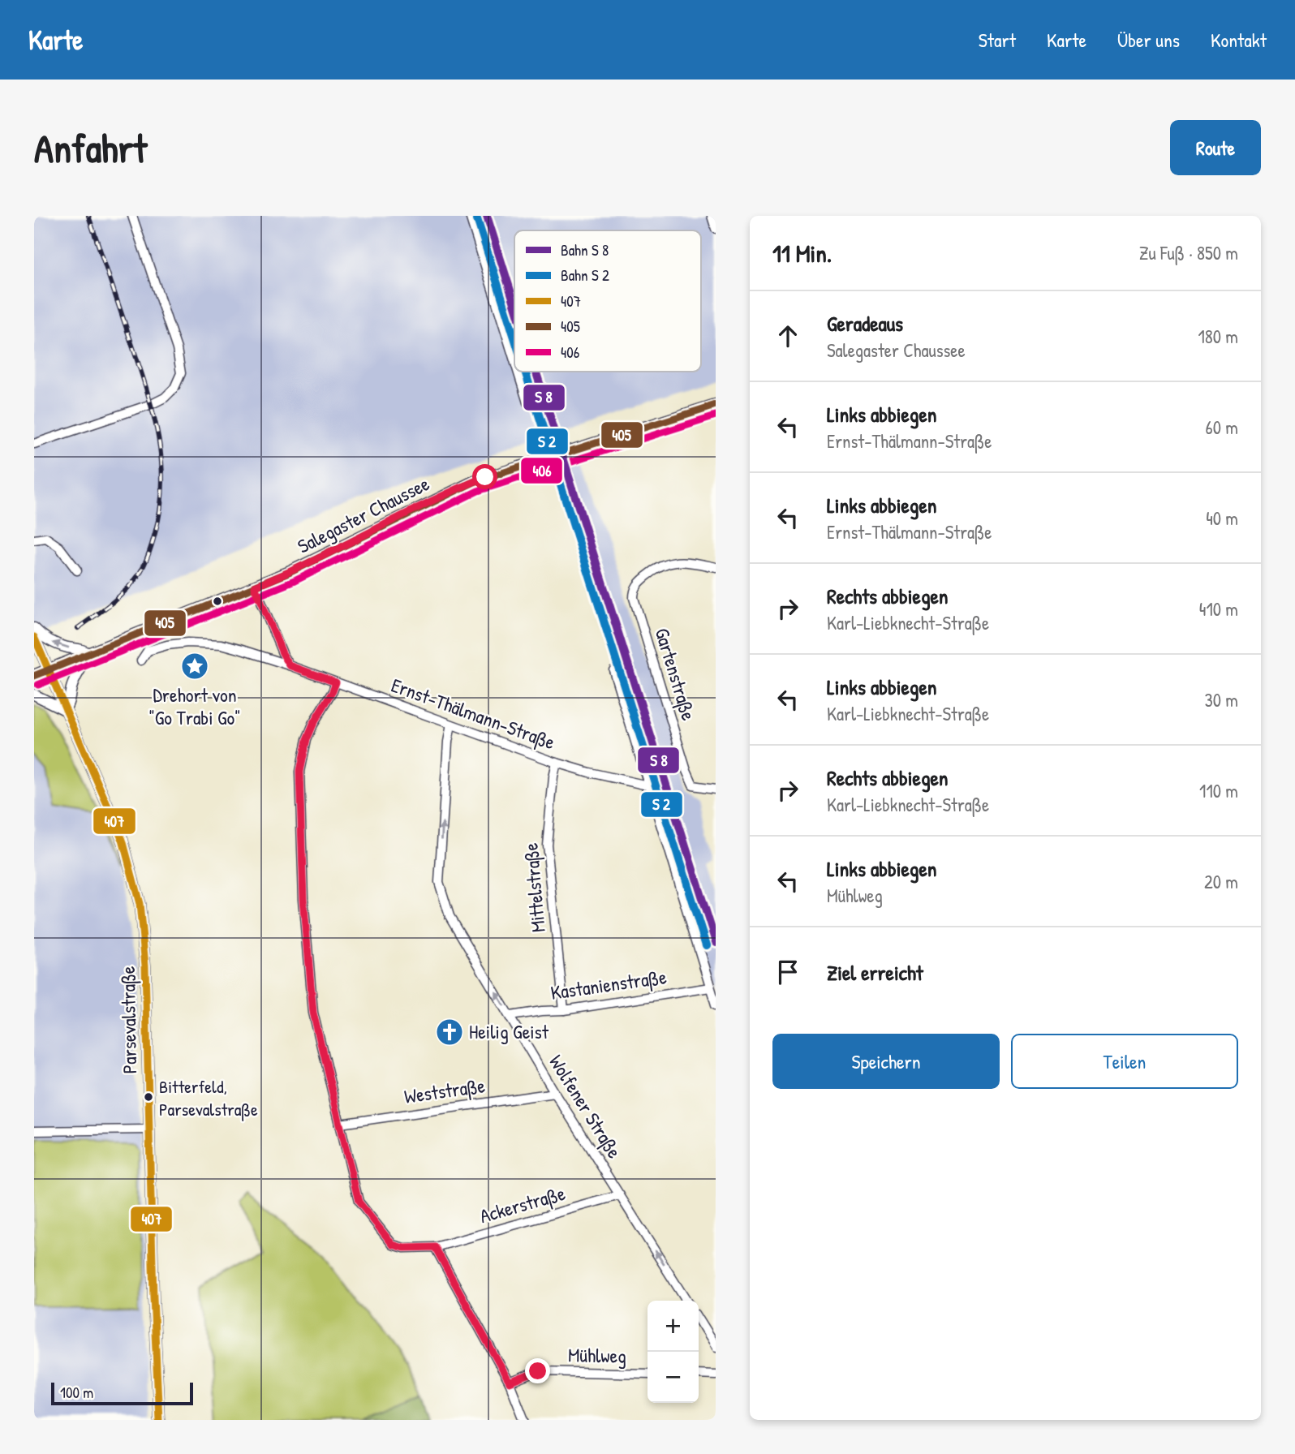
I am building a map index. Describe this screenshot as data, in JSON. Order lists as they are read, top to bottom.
{
  "streets": {
    "main road": ["Salegaster Chaussee"],
    "street": [
      "Gartenstraße",
      "Ernst-Thälmann-Straße",
      "Mittelstraße",
      "Kastanienstraße",
      "Parsevalstraße",
      "Weststraße",
      "Wolfener Straße",
      "Ackerstraße",
      "Mühlweg"
    ]
  },
  "crossings": [
    ["Salegaster Chaussee", "Parsevalstraße"],
    ["Ernst-Thälmann-Straße", "Mittelstraße"],
    ["Ernst-Thälmann-Straße", "Wolfener Straße"],
    ["Ernst-Thälmann-Straße", "Ackerstraße"],
    ["Mittelstraße", "Kastanienstraße"],
    ["Kastanienstraße", "Wolfener Straße"],
    ["Weststraße", "Wolfener Straße"],
    ["Weststraße", "Ackerstraße"],
    ["Wolfener Straße", "Ackerstraße"]
  ],
  "one_way": ["Wolfener Straße"],
  "places": {
    "place": ["Drehort von \"Go Trabi Go\""],
    "church": ["Heilig Geist"],
    "other": ["Bitterfeld, Parsevalstraße"]
  },
  "lines": ["transit line 405", "transit line 406", "transit line 407"],
  "legend": [
    "Bahn S 8",
    "Bahn S 2",
    "407",
    "405",
    "406"
  ],
  "scale_bar": "100 m",
  "page": {
    "header": "Karte",
    "nav": [
      "Start",
      "Karte",
      "Über uns",
      "Kontakt"
    ],
    "buttons": [
      "Route",
      ["Speichern", "Teilen"]
    ],
    "title": "Anfahrt",
    "heading": ["11 Min.", "Zu Fuß · 850 m"],
    "list": [
      ["Geradeaus", "Salegaster Chaussee", "180 m"],
      ["Links abbiegen", "Ernst-Thälmann-Straße", "60 m"],
      ["Links abbiegen", "Ernst-Thälmann-Straße", "40 m"],
      ["Rechts abbiegen", "Karl-Liebknecht-Straße", "410 m"],
      ["Links abbiegen", "Karl-Liebknecht-Straße", "30 m"],
      ["Rechts abbiegen", "Karl-Liebknecht-Straße", "110 m"],
      ["Links abbiegen", "Mühlweg", "20 m"],
      "Ziel erreicht"
    ],
    "map_buttons": ["+", "−"],
    "scale": "100 m"
  }
}
